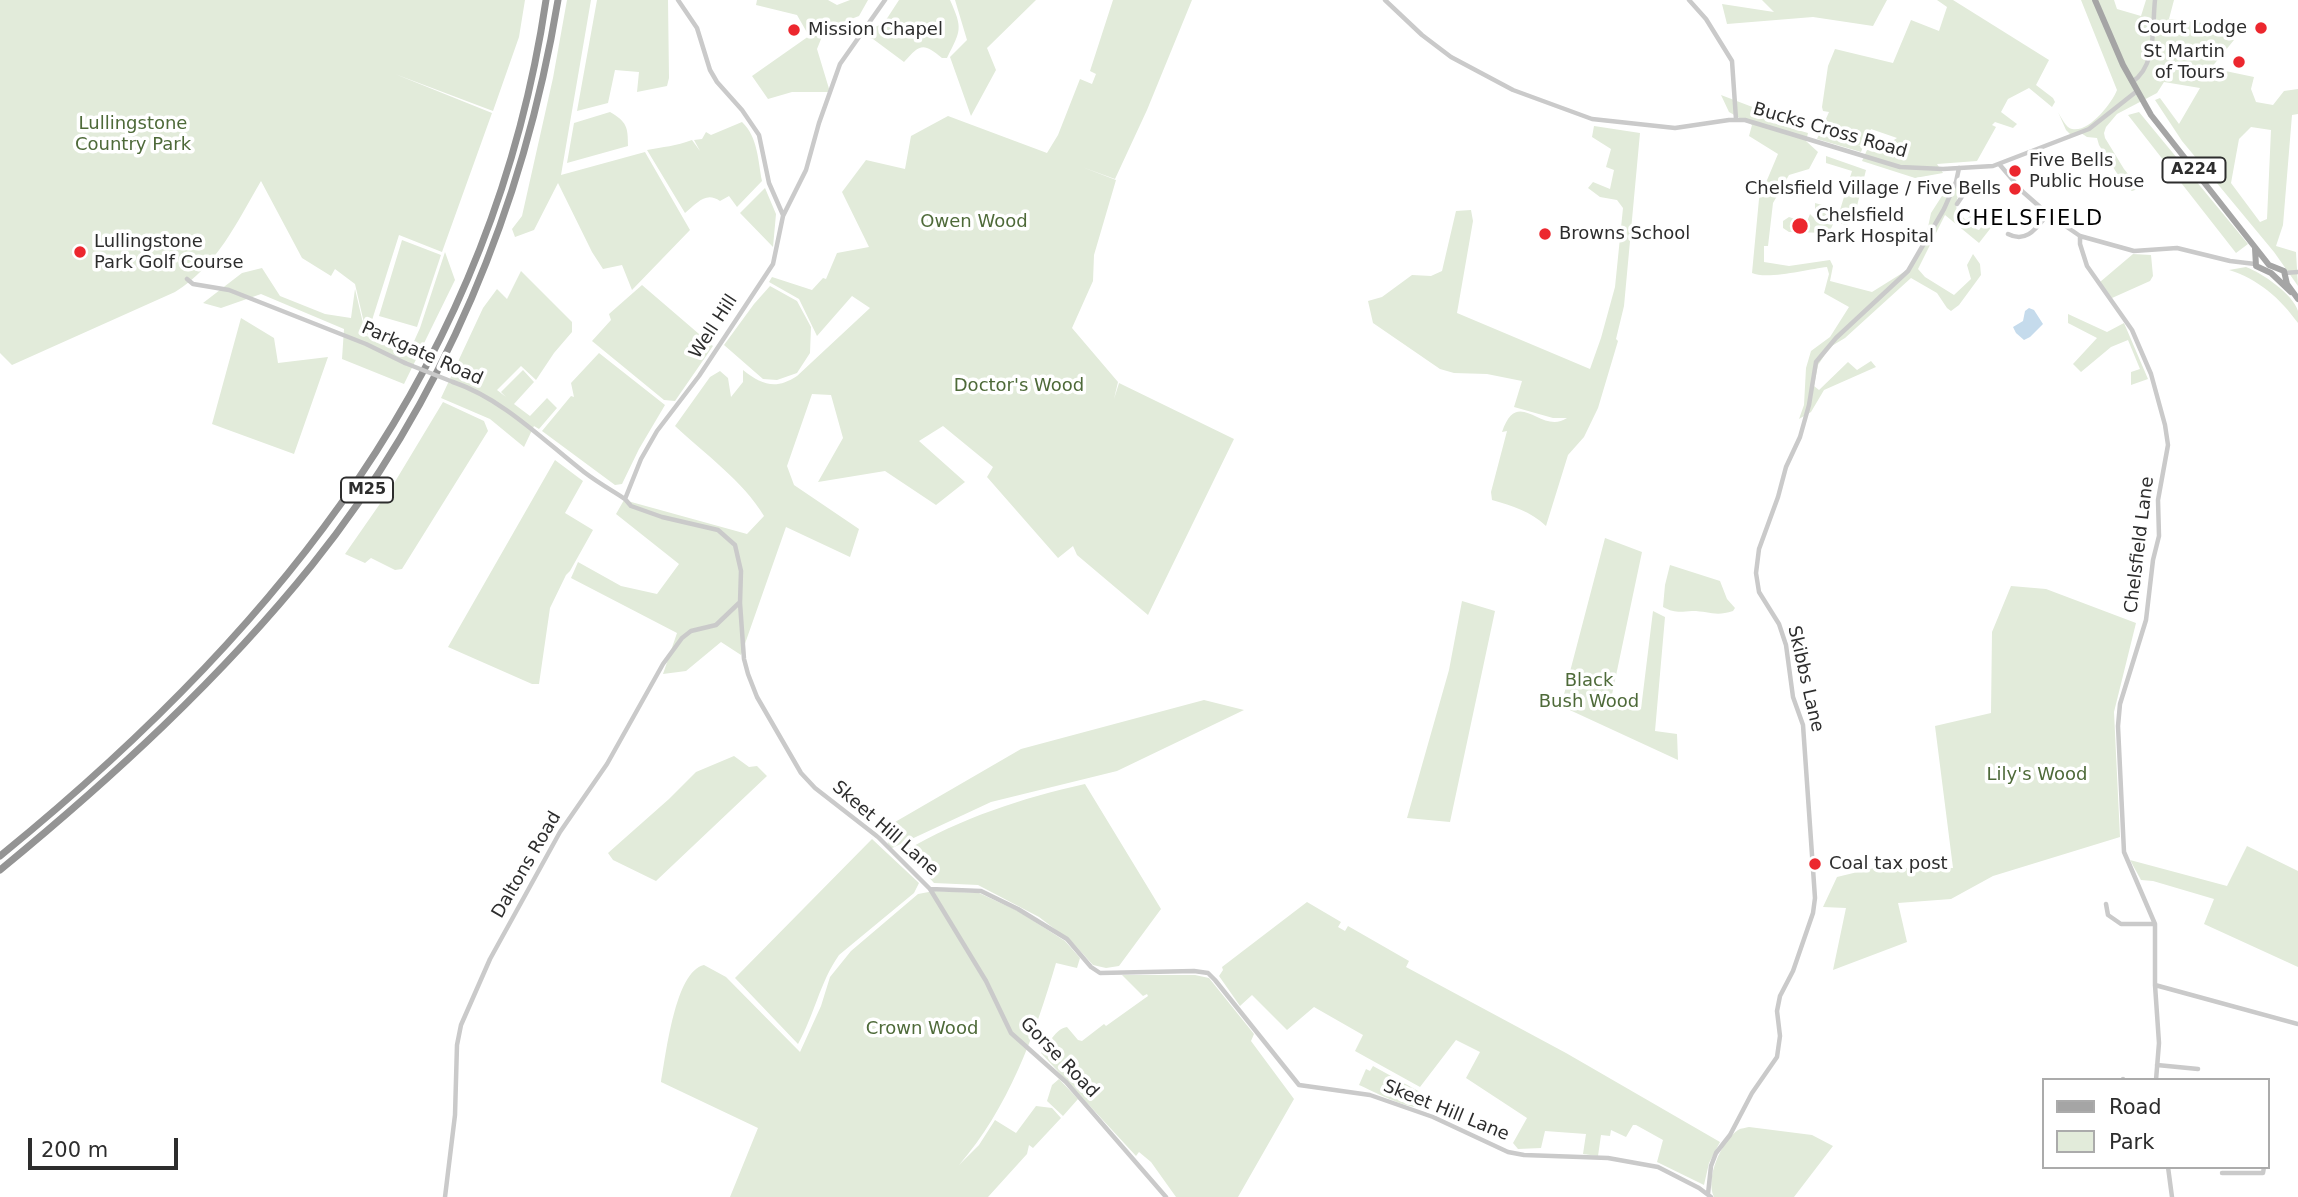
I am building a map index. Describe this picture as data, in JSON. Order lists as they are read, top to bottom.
{
  "streets": {
    "highway": ["M25"],
    "main road": ["A224"],
    "street": [
      "Bucks Cross Road",
      "Well Hill",
      "Parkgate Road",
      "Chelsfield Lane",
      "Skibbs Lane",
      "Skeet Hill Lane",
      "Daltons Road",
      "Gorse Road"
    ]
  },
  "crossings": [
    ["Bucks Cross Road", "A224"],
    ["Bucks Cross Road", "Skibbs Lane"],
    ["Well Hill", "Parkgate Road"],
    ["Skibbs Lane", "Skeet Hill Lane"],
    ["Skeet Hill Lane", "Daltons Road"],
    ["Skeet Hill Lane", "Gorse Road"]
  ],
  "districts": ["CHELSFIELD"],
  "parks": [
    "Lullingstone Country Park",
    "Owen Wood",
    "Doctor's Wood",
    "Black Bush Wood",
    "Lily's Wood",
    "Crown Wood"
  ],
  "places": [
    "Court Lodge",
    "Mission Chapel",
    "St Martin of Tours",
    "Five Bells Public House",
    "Chelsfield Village / Five Bells",
    "Chelsfield Park Hospital",
    "Browns School",
    "Lullingstone Park Golf Course",
    "Coal tax post"
  ],
  "legend": ["Road", "Park"],
  "scale_bar": "200 m"
}
